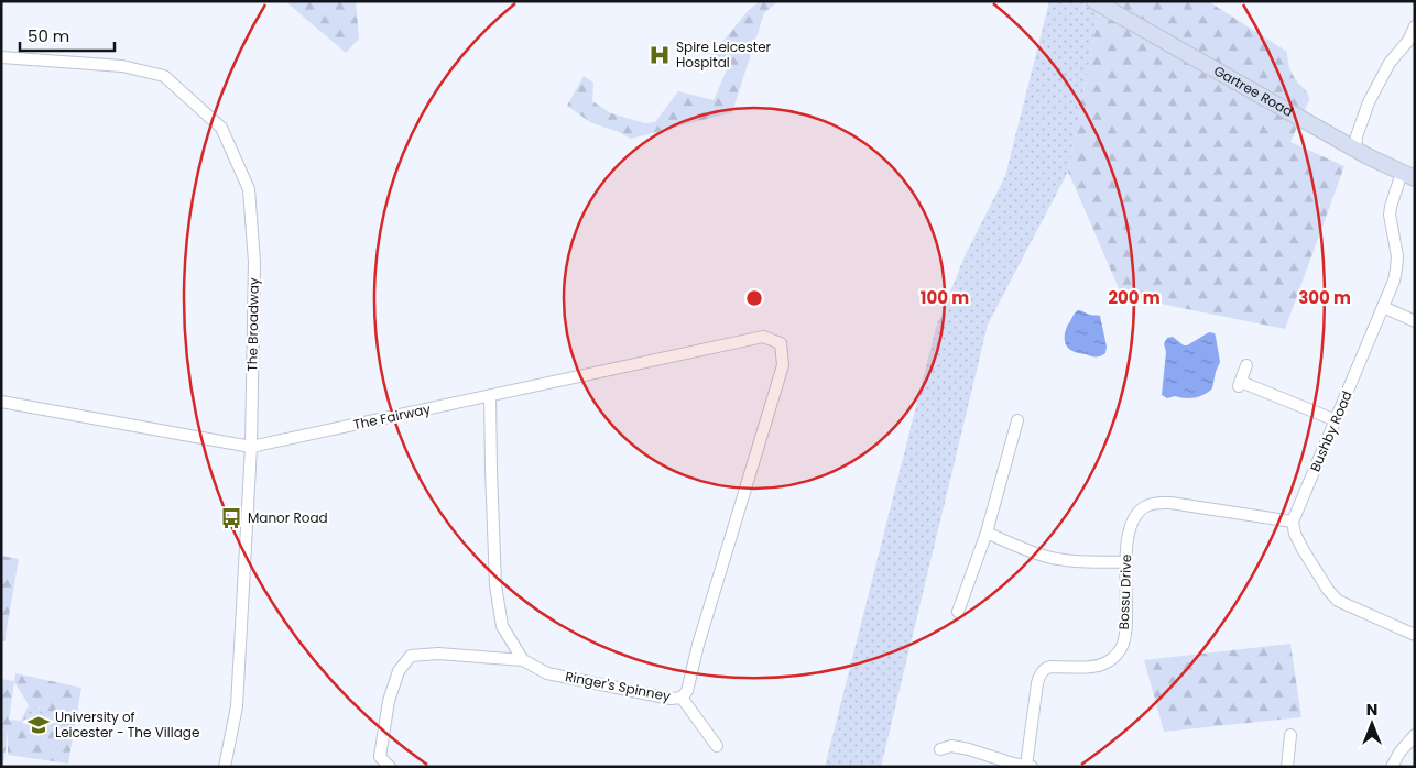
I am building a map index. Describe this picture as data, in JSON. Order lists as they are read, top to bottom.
{
  "streets": {
    "main road": ["Gartree Road"],
    "street": [
      "The Broadway",
      "The Fairway",
      "Bushby Road",
      "Bossu Drive",
      "Ringer's Spinney"
    ]
  },
  "crossings": [
    ["Gartree Road", "Bushby Road"],
    ["The Broadway", "The Fairway"],
    ["The Fairway", "Ringer's Spinney"],
    ["Bushby Road", "Bossu Drive"]
  ],
  "places": {
    "hospital": ["Spire Leicester Hospital"],
    "bus stop": ["Manor Road"],
    "school or university": ["University of Leicester - The Village"]
  },
  "scale_bar": "50 m",
  "north": "top",
  "rings": ["100 m", "200 m", "300 m"]
}
